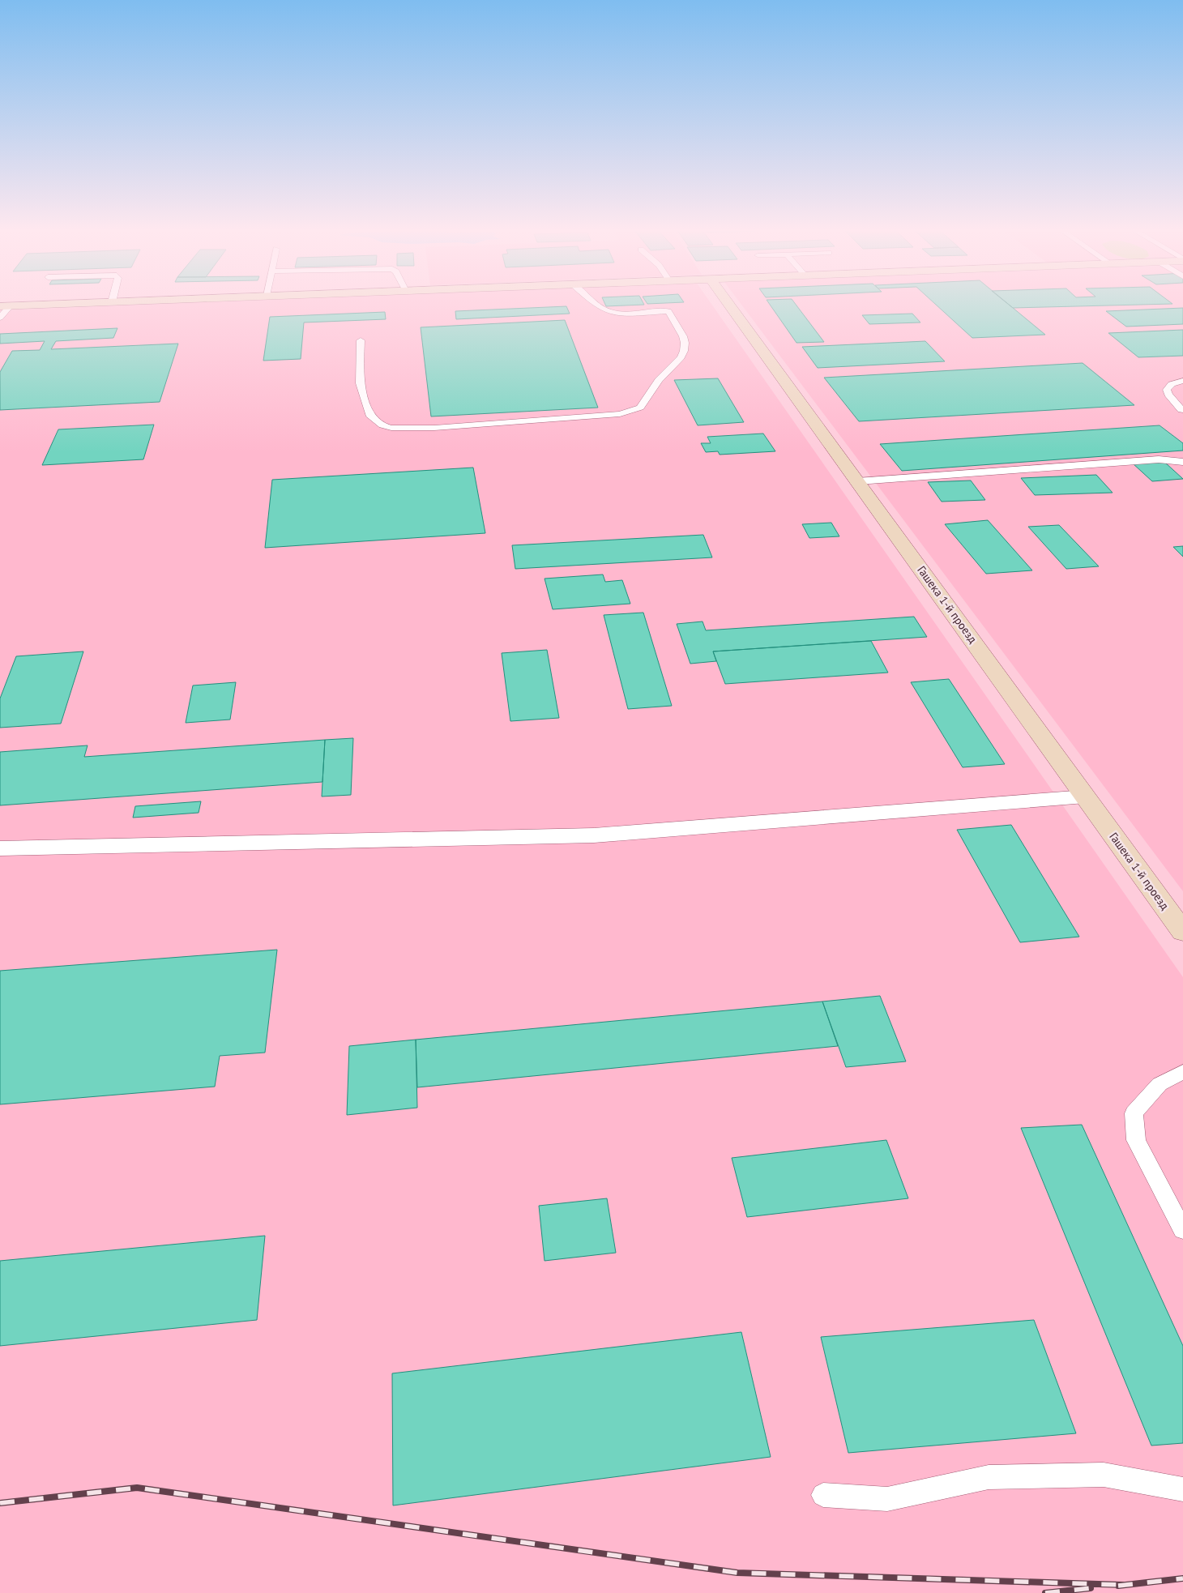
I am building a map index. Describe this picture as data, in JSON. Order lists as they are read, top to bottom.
{
  "streets": {
    "main road": ["Гашека 1-й проезд"]
  }
}
